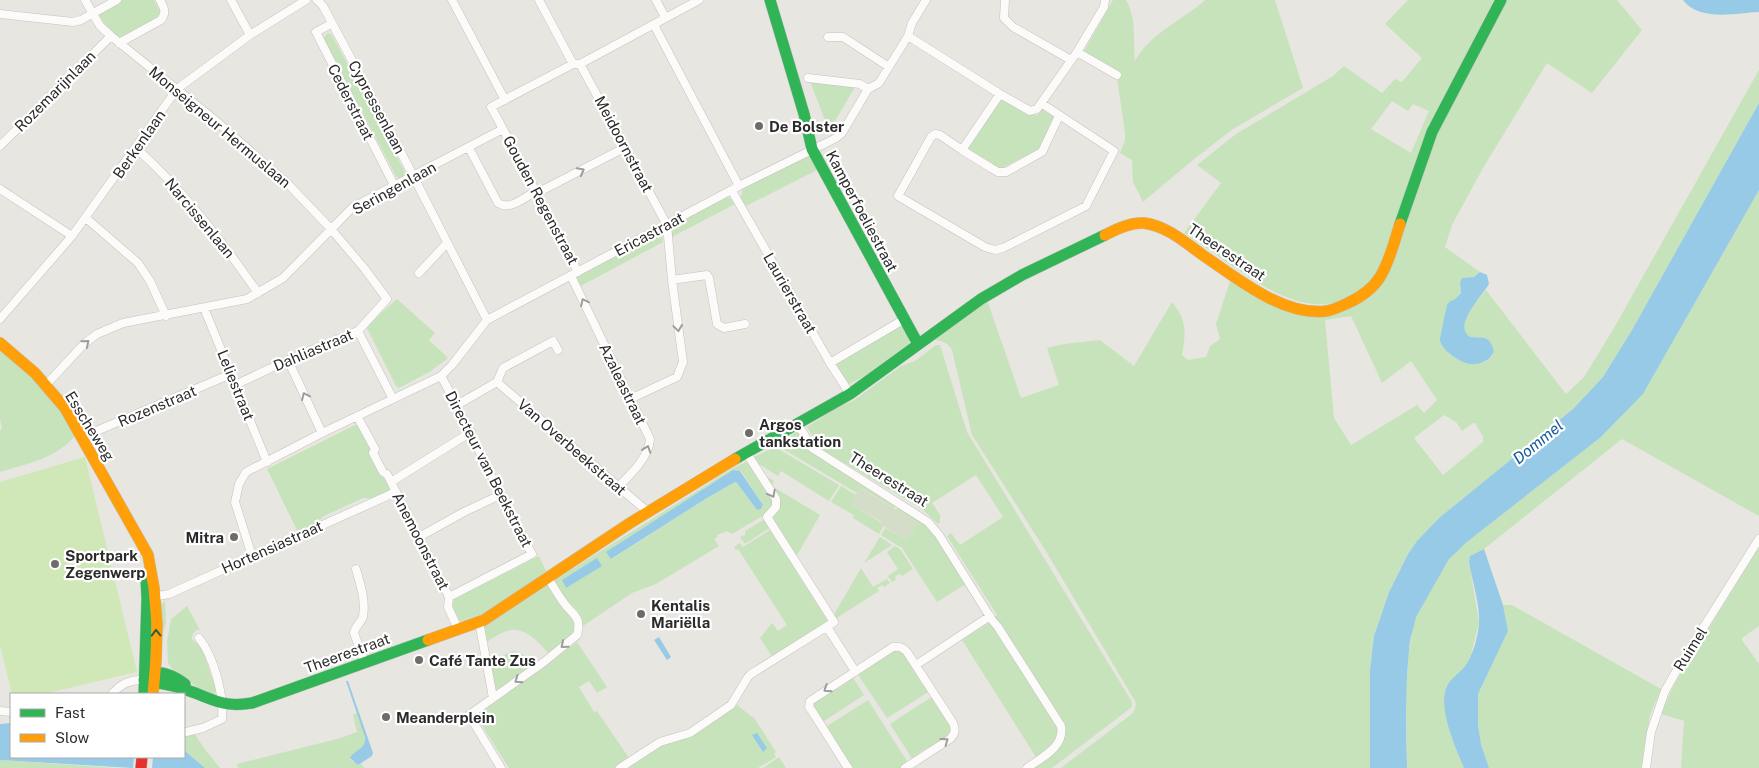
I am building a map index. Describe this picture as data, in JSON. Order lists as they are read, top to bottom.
{
  "streets": {
    "main road": ["Kamperfoeliestraat", "Theerestraat", "Esscheweg"],
    "street": [
      "Rozemarijnlaan",
      "Cederstraat",
      "Cypressenlaan",
      "Monseigneur Hermuslaan",
      "Berkenlaan",
      "Meidoornstraat",
      "Seringenlaan",
      "Gouden Regenstraat",
      "Narcissenlaan",
      "Ericastraat",
      "Laurierstraat",
      "Dahliastraat",
      "Azaleastraat",
      "Leliestraat",
      "Rozenstraat",
      "Van Overbeekstraat",
      "Directeur van Beekstraat",
      "Anemoonstraat",
      "Hortensiastraat",
      "Ruimel"
    ]
  },
  "crossings": [
    ["Rozemarijnlaan", "Monseigneur Hermuslaan"],
    ["Cederstraat", "Cypressenlaan"],
    ["Cederstraat", "Seringenlaan"],
    ["Cypressenlaan", "Seringenlaan"],
    ["Cypressenlaan", "Ericastraat"],
    ["Monseigneur Hermuslaan", "Berkenlaan"],
    ["Monseigneur Hermuslaan", "Seringenlaan"],
    ["Monseigneur Hermuslaan", "Dahliastraat"],
    ["Berkenlaan", "Narcissenlaan"],
    ["Meidoornstraat", "Ericastraat"],
    ["Seringenlaan", "Gouden Regenstraat"],
    ["Seringenlaan", "Narcissenlaan"],
    ["Seringenlaan", "Leliestraat"],
    ["Seringenlaan", "Esscheweg"],
    ["Gouden Regenstraat", "Ericastraat"],
    ["Gouden Regenstraat", "Azaleastraat"],
    ["Kamperfoeliestraat", "Ericastraat"],
    ["Kamperfoeliestraat", "Theerestraat"],
    ["Ericastraat", "Laurierstraat"],
    ["Ericastraat", "Azaleastraat"],
    ["Theerestraat", "Laurierstraat"],
    ["Theerestraat", "Esscheweg"],
    ["Theerestraat", "Van Overbeekstraat"],
    ["Theerestraat", "Anemoonstraat"],
    ["Dahliastraat", "Leliestraat"],
    ["Azaleastraat", "Van Overbeekstraat"],
    ["Leliestraat", "Rozenstraat"],
    ["Rozenstraat", "Esscheweg"],
    ["Esscheweg", "Hortensiastraat"],
    ["Directeur van Beekstraat", "Anemoonstraat"],
    ["Anemoonstraat", "Hortensiastraat"]
  ],
  "one_way": ["Azaleastraat"],
  "water": ["Dommel"],
  "places": [
    "De Bolster",
    "Argos tankstation",
    "Mitra",
    "Sportpark Zegenwerp",
    "Kentalis Mariëlla",
    "Café Tante Zus",
    "Meanderplein"
  ],
  "legend": ["Fast", "Slow"]
}
